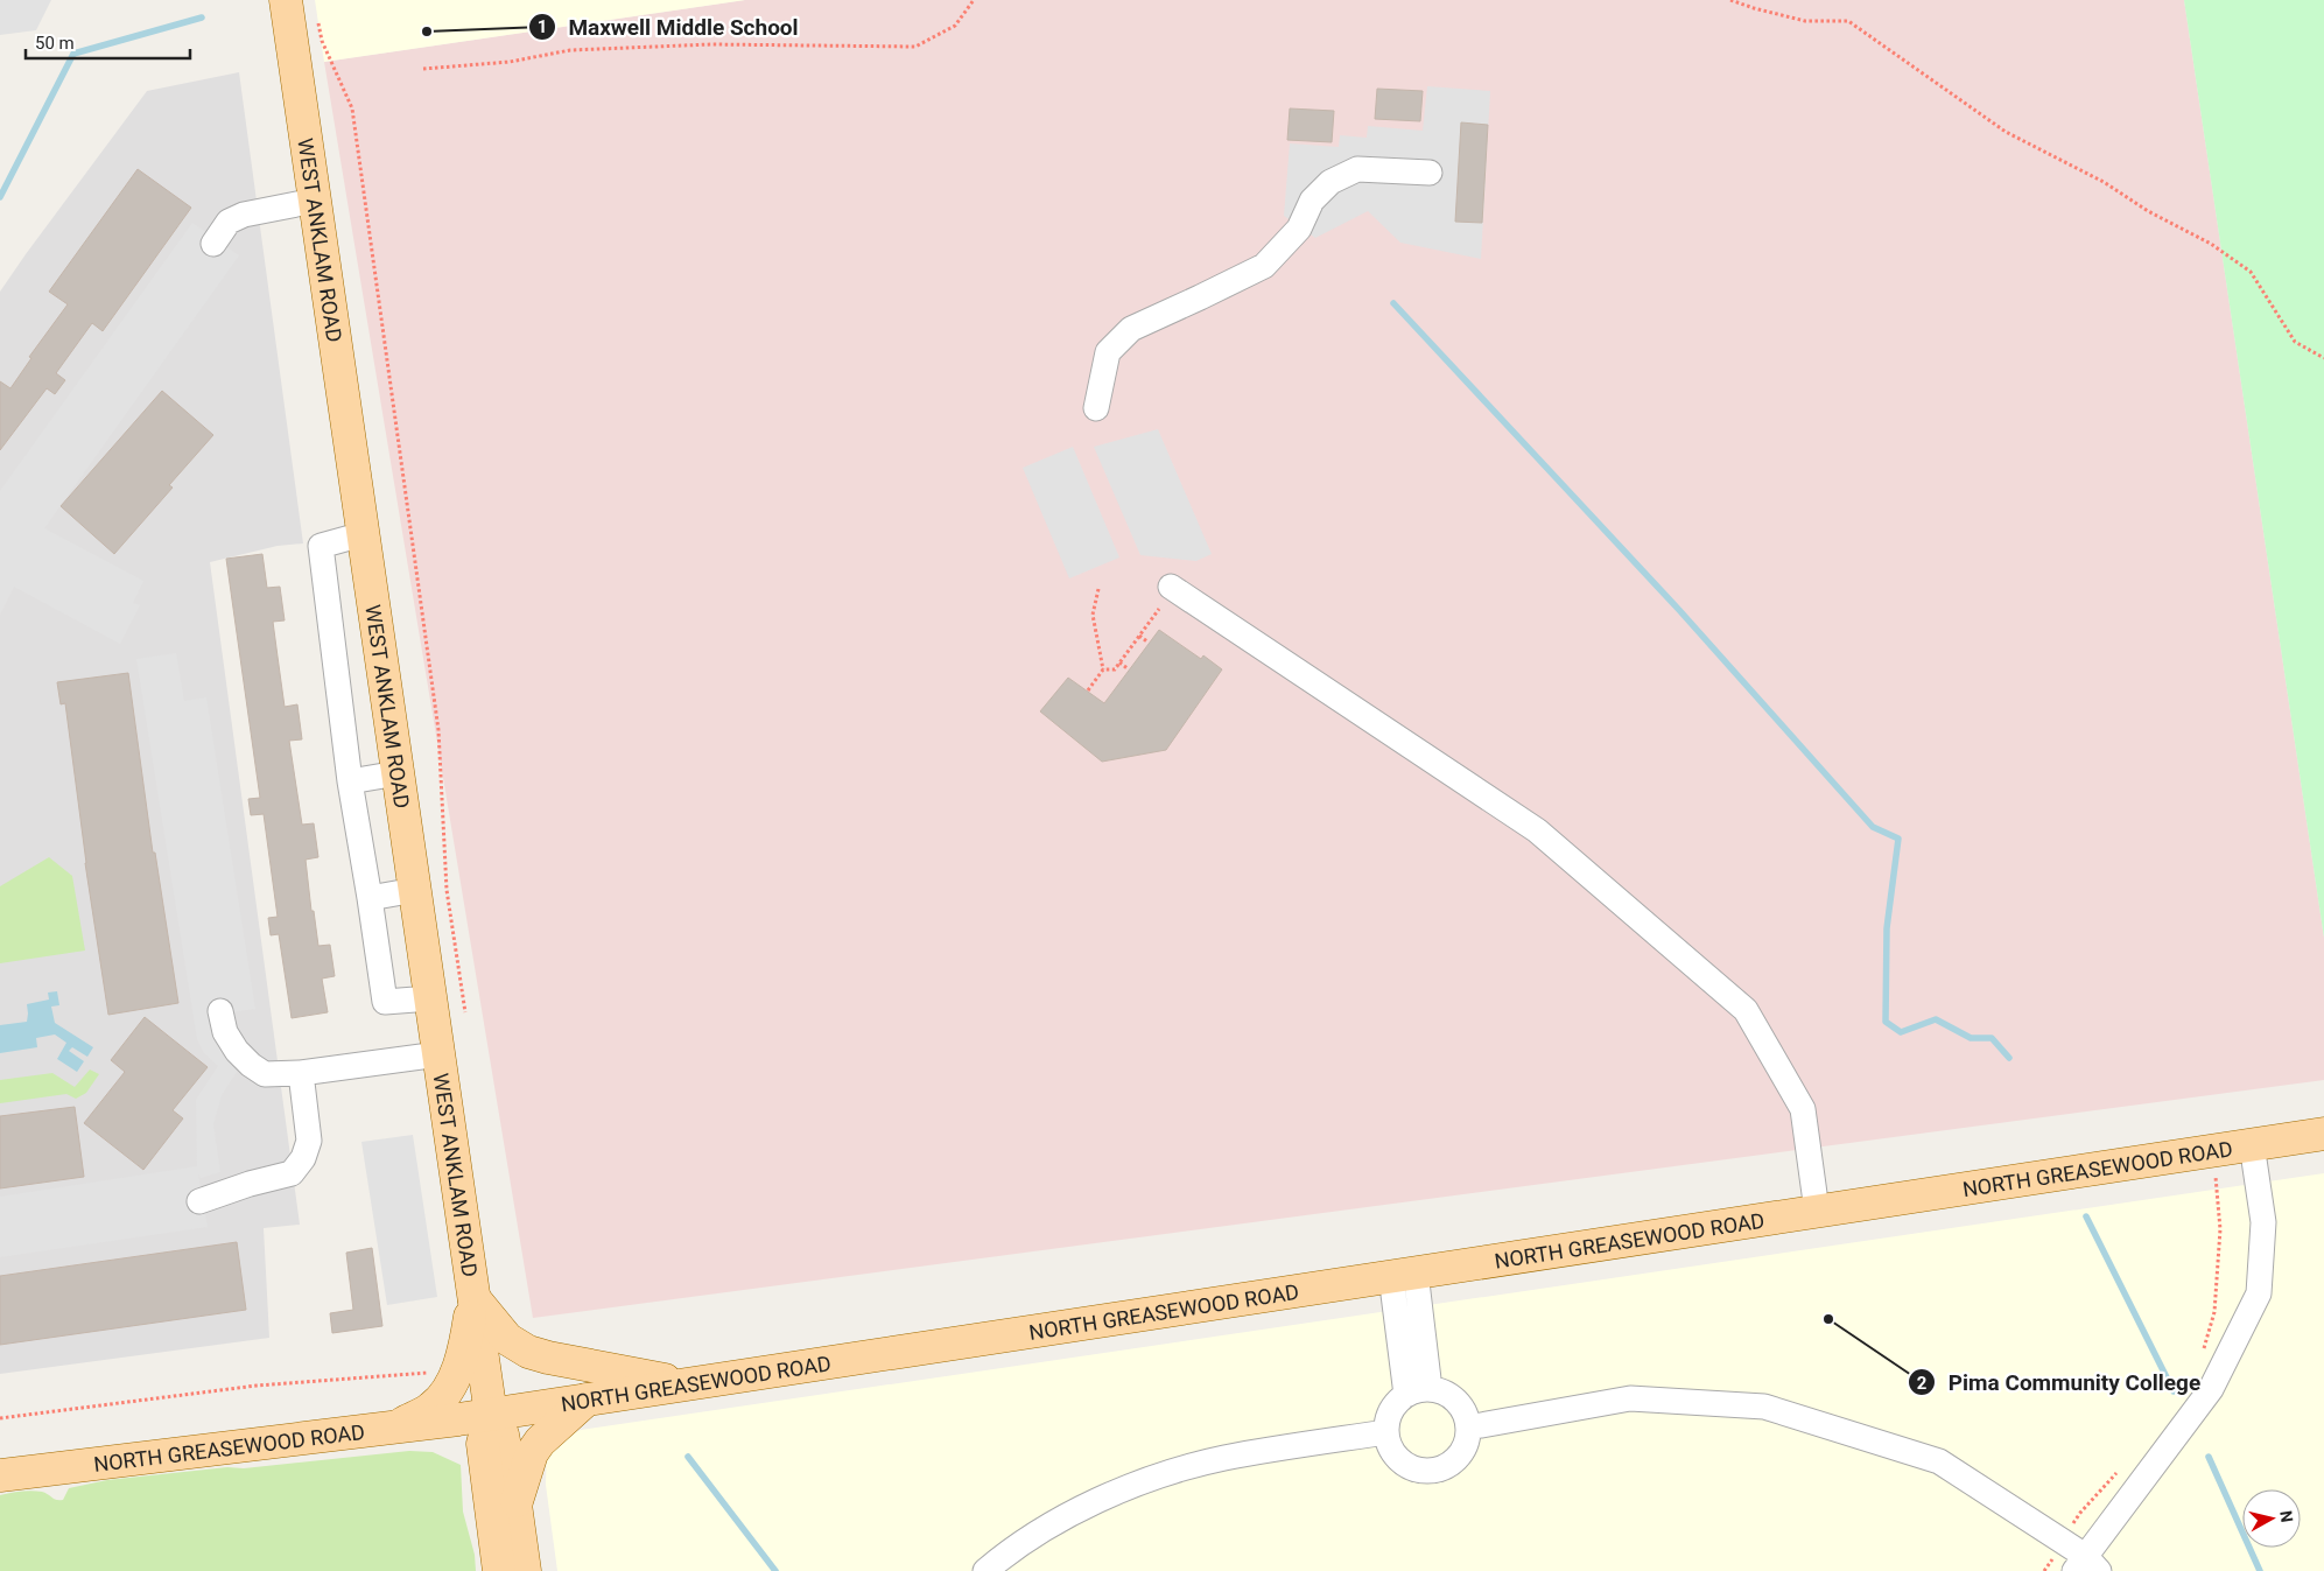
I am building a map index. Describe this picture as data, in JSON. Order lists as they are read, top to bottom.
{
  "streets": {
    "main road": ["WEST ANKLAM ROAD", "NORTH GREASEWOOD ROAD"]
  },
  "crossings": [
    ["WEST ANKLAM ROAD", "NORTH GREASEWOOD ROAD"]
  ],
  "places": ["Maxwell Middle School", "Pima Community College"],
  "scale_bar": "50 m",
  "north": "right"
}
